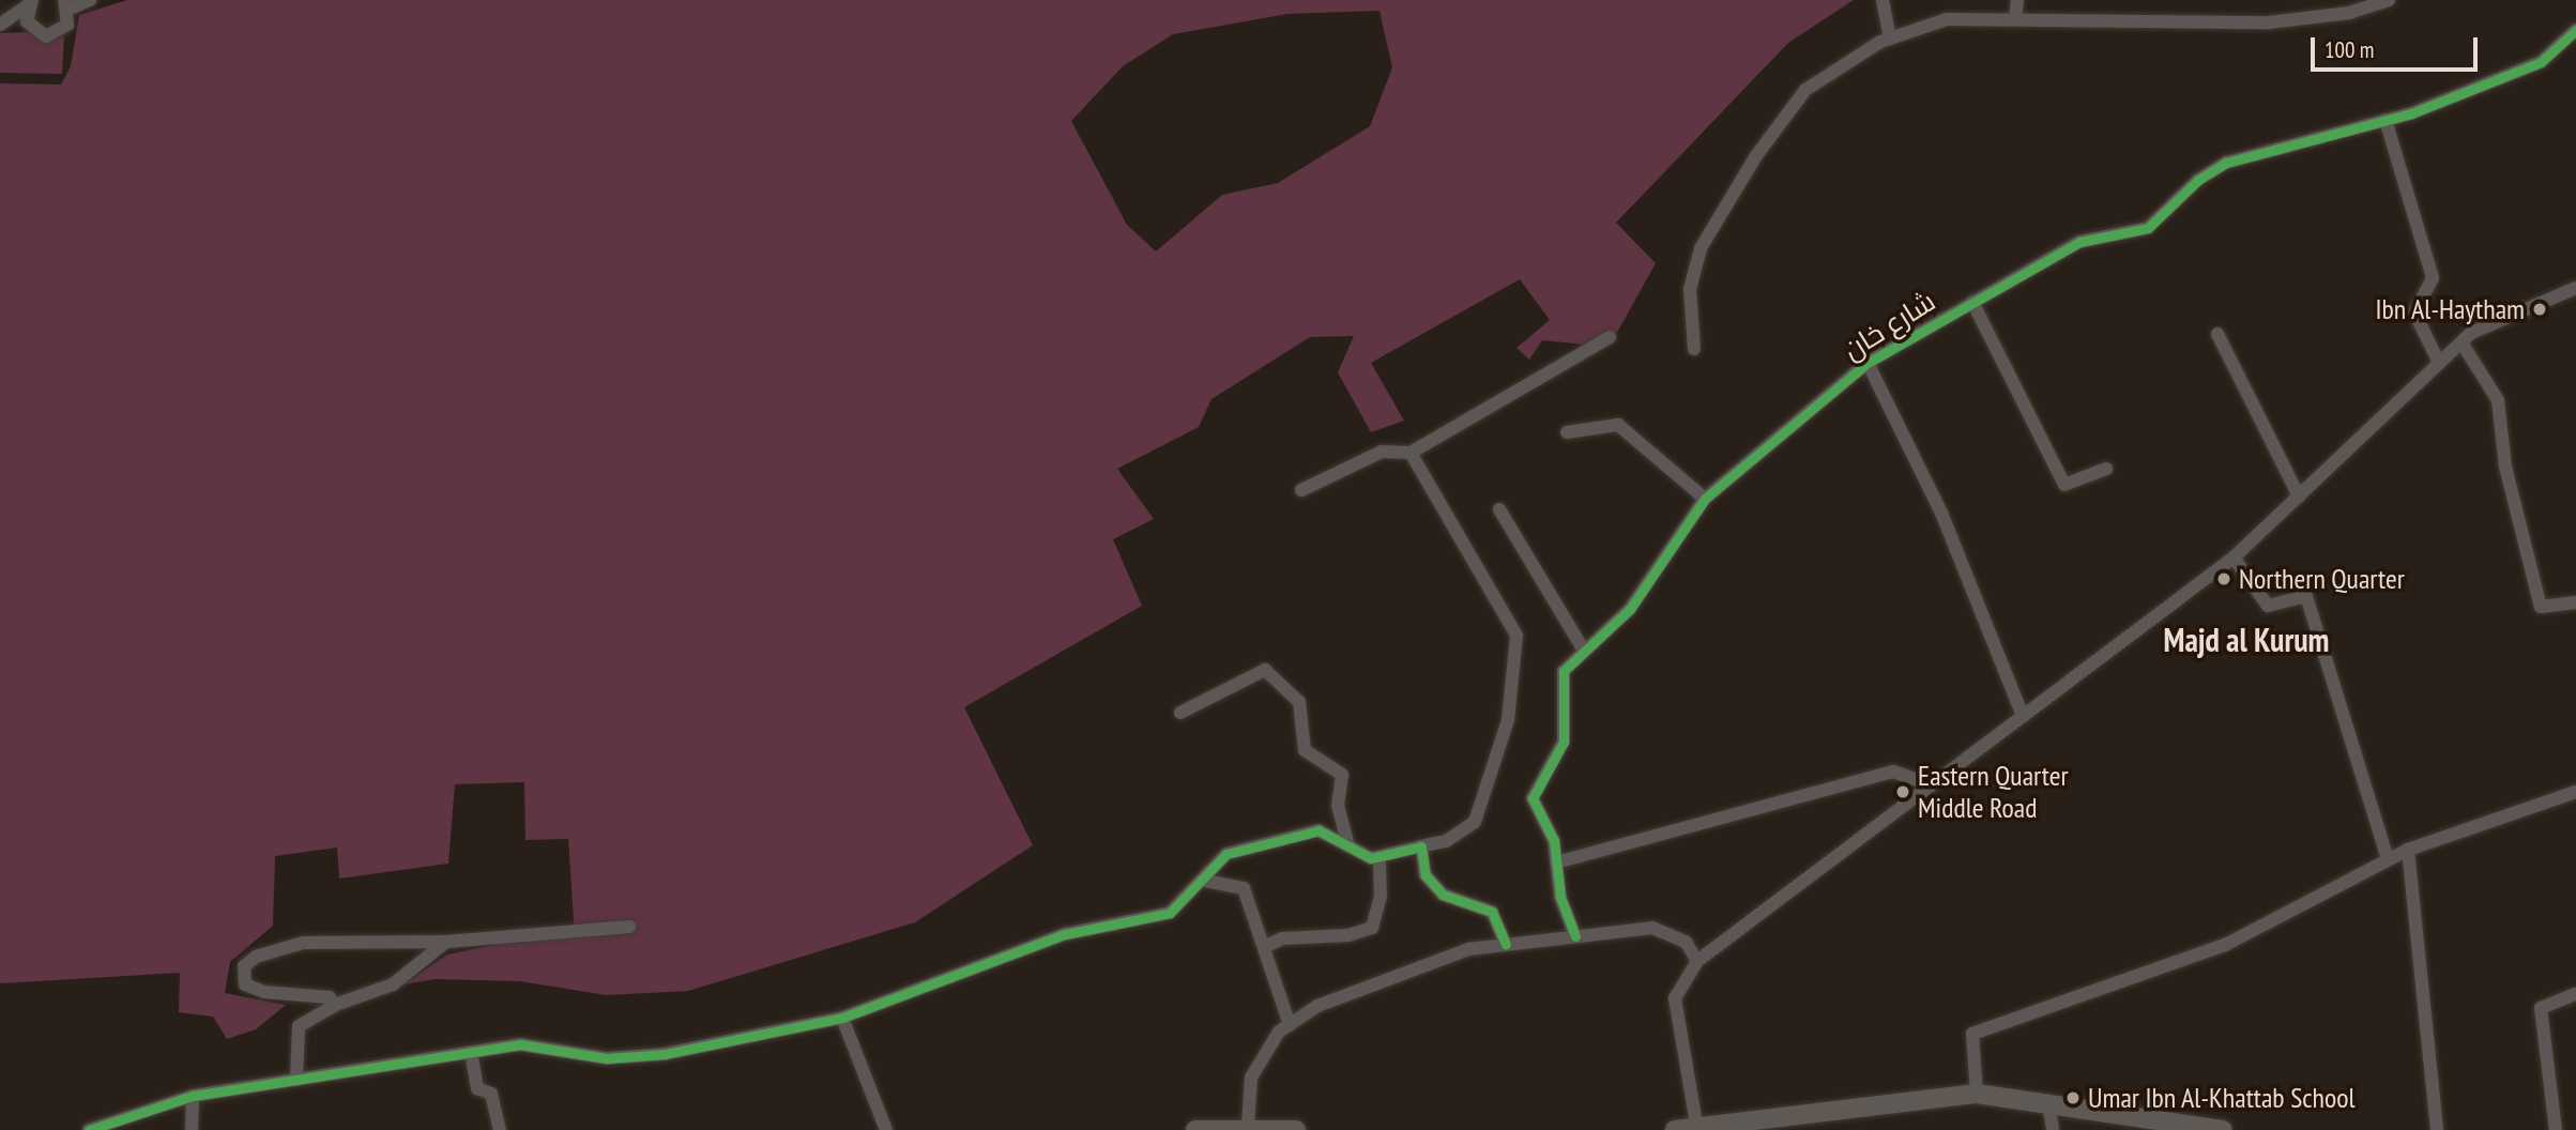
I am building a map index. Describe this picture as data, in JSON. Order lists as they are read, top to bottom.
{
  "streets": {
    "street": ["شارع خان"]
  },
  "districts": ["Majd al Kurum"],
  "places": [
    "Ibn Al-Haytham",
    "Northern Quarter",
    "Eastern Quarter Middle Road",
    "Umar Ibn Al-Khattab School"
  ],
  "scale_bar": "100 m"
}
